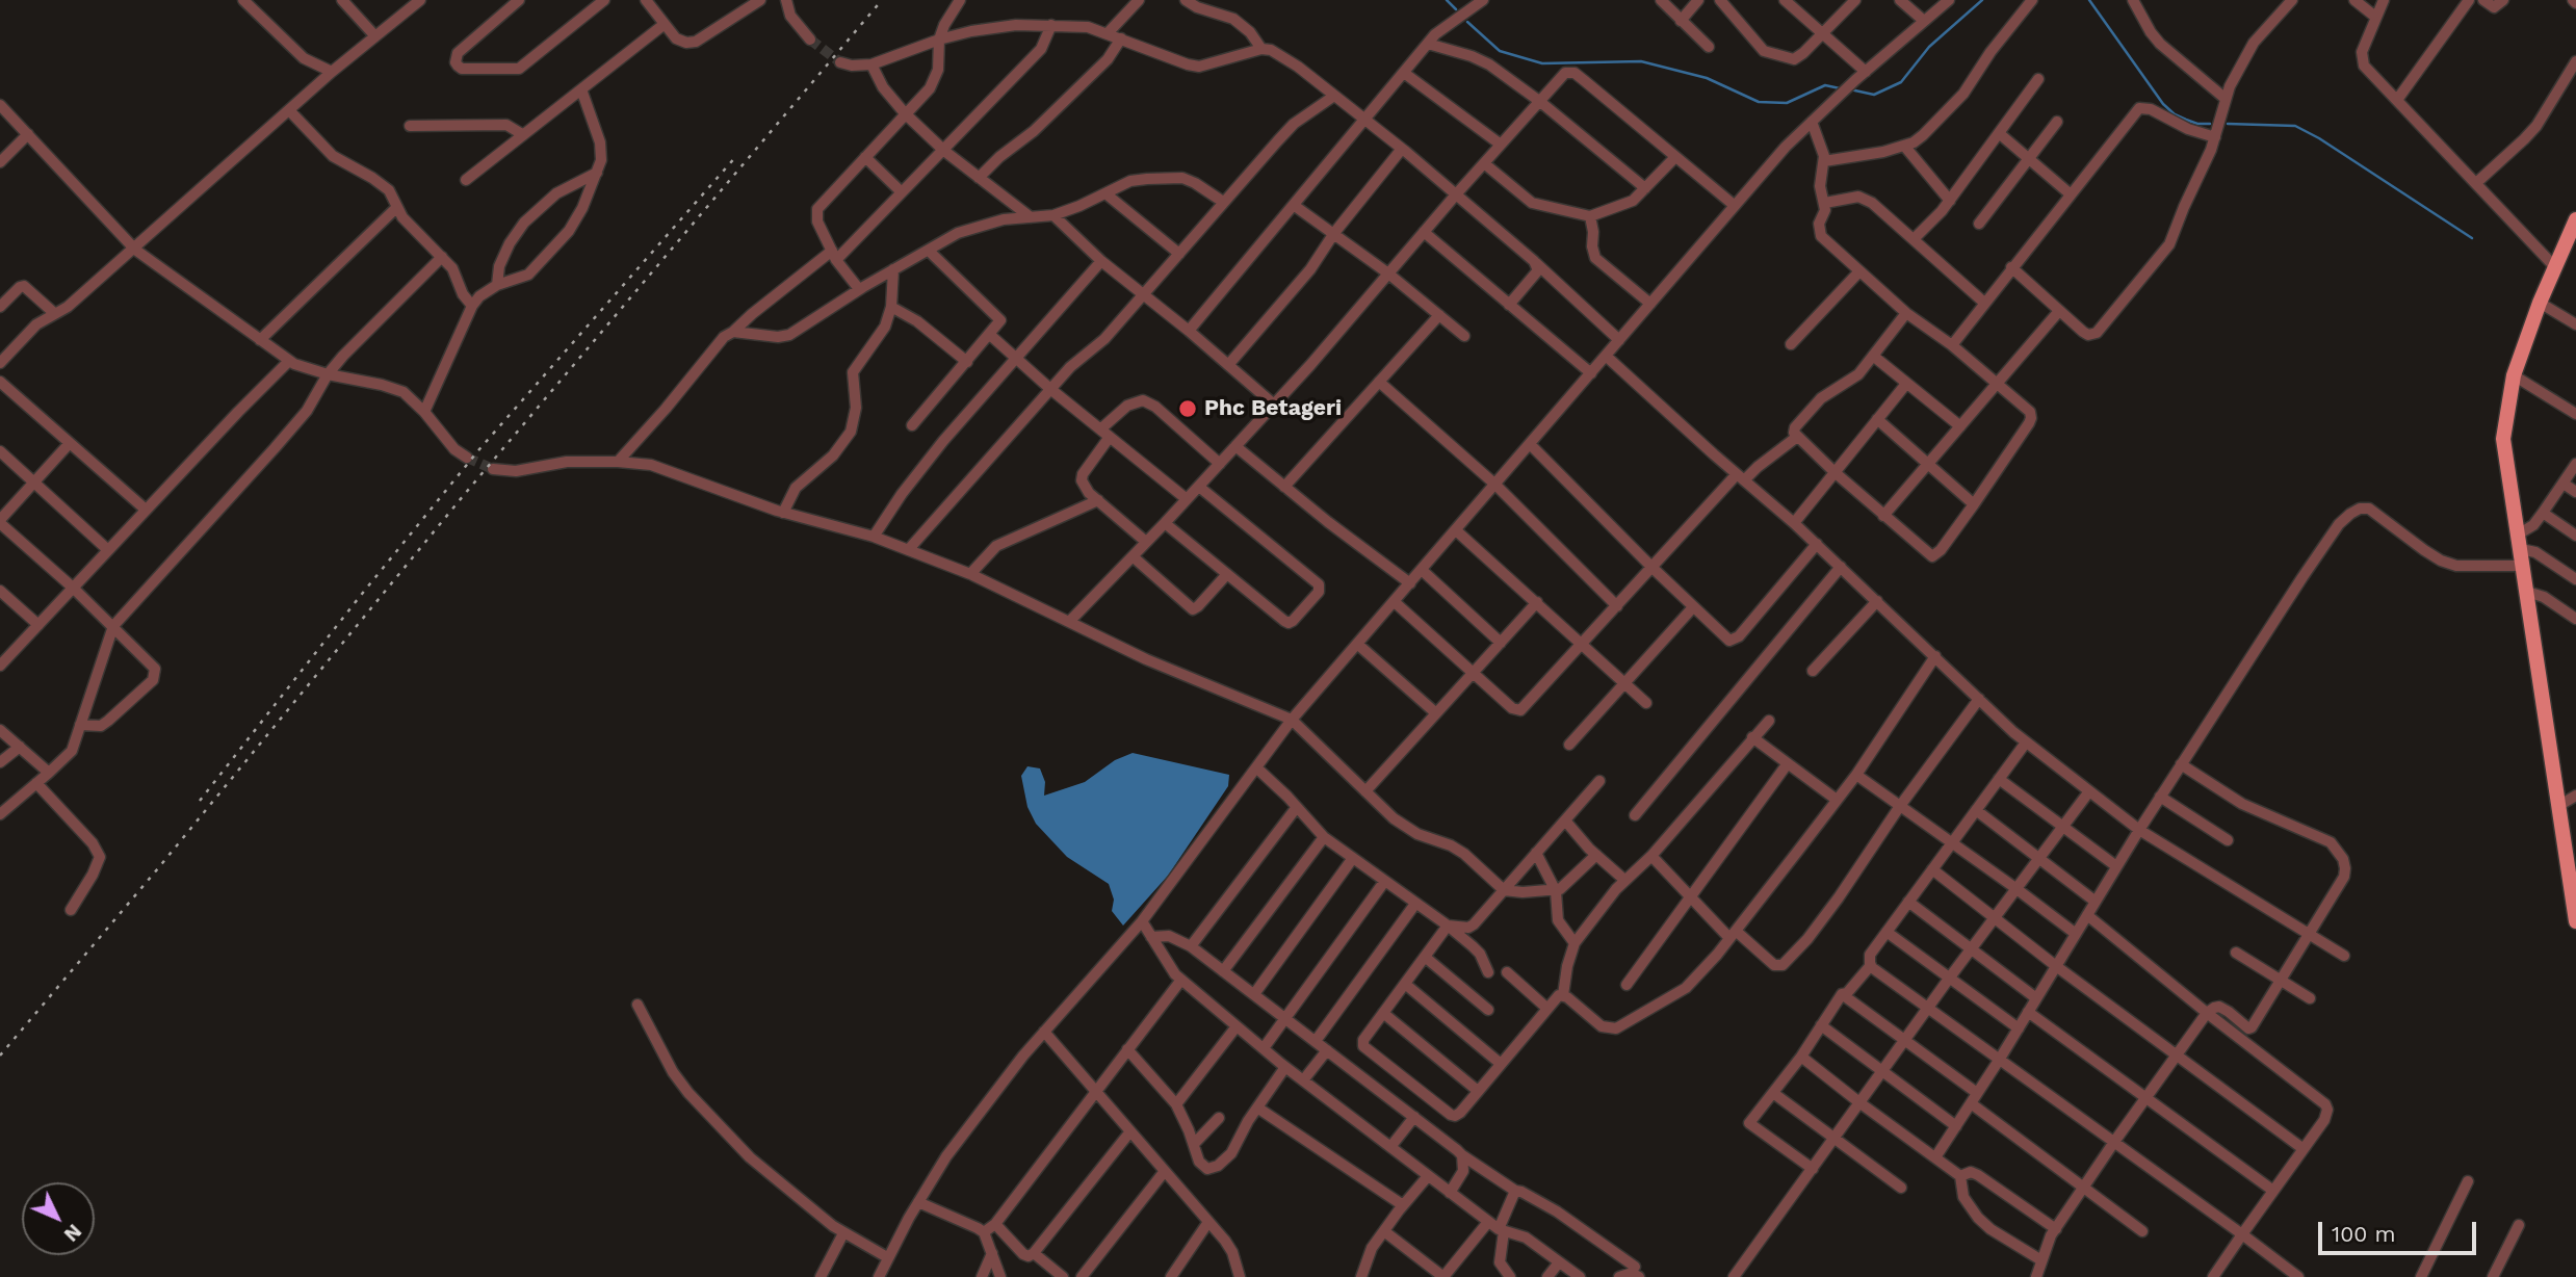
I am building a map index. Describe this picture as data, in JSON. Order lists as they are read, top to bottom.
{
  "places": ["Phc Betageri"],
  "scale_bar": "100 m",
  "north": "bottom right"
}
